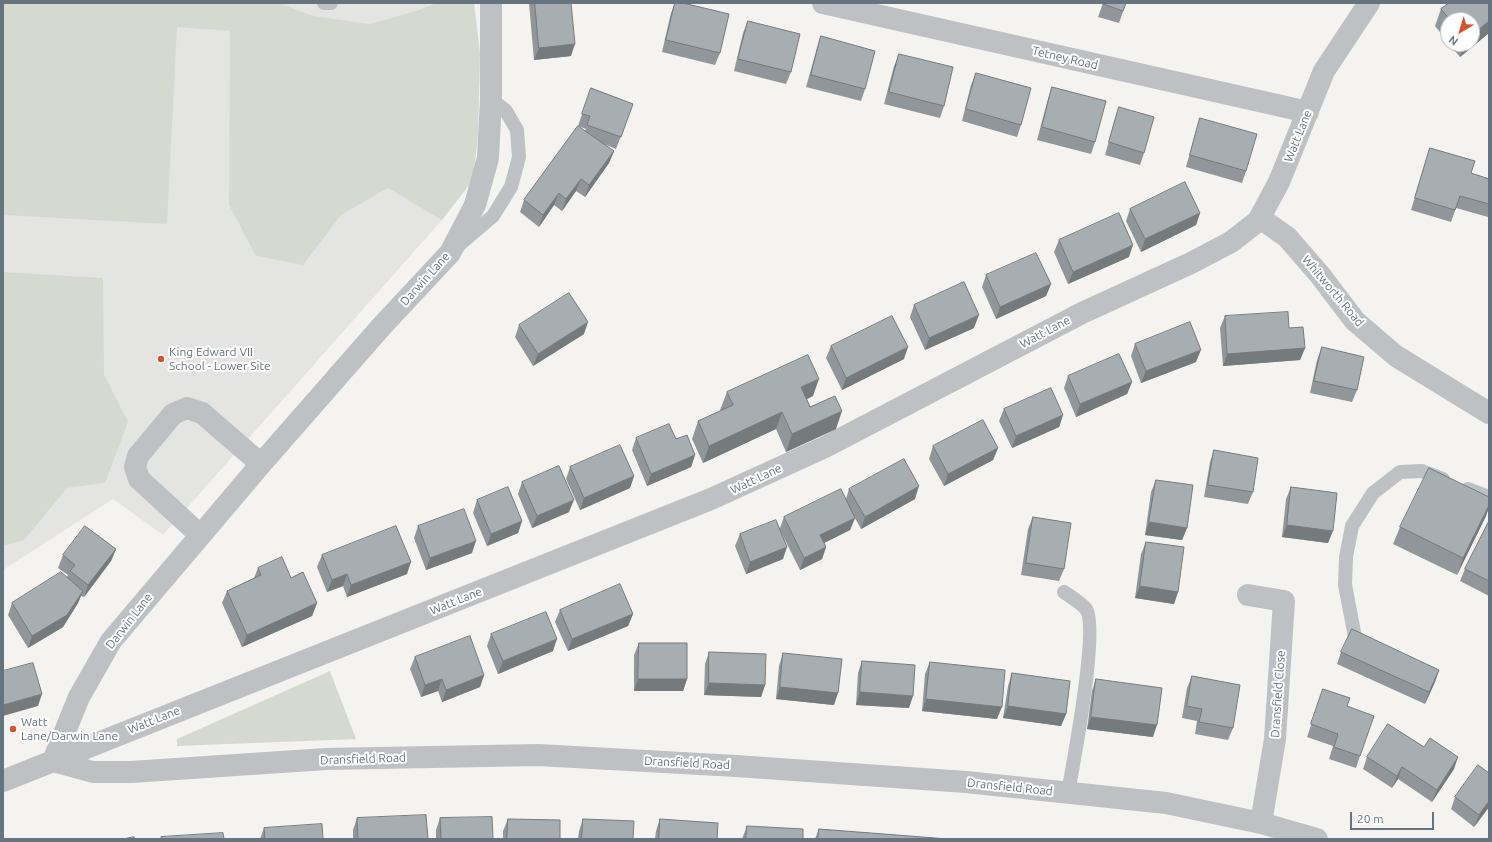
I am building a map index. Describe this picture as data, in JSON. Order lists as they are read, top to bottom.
{
  "streets": {
    "street": [
      "Tetney Road",
      "Watt Lane",
      "Darwin Lane",
      "Whitworth Road",
      "Dransfield Close",
      "Dransfield Road"
    ]
  },
  "crossings": [
    ["Tetney Road", "Watt Lane"],
    ["Watt Lane", "Darwin Lane"],
    ["Watt Lane", "Whitworth Road"],
    ["Watt Lane", "Dransfield Road"],
    ["Darwin Lane", "Dransfield Road"],
    ["Dransfield Close", "Dransfield Road"]
  ],
  "places": ["King Edward VII School - Lower Site", "Watt Lane/Darwin Lane"],
  "scale_bar": "20 m",
  "north": "bottom left"
}
